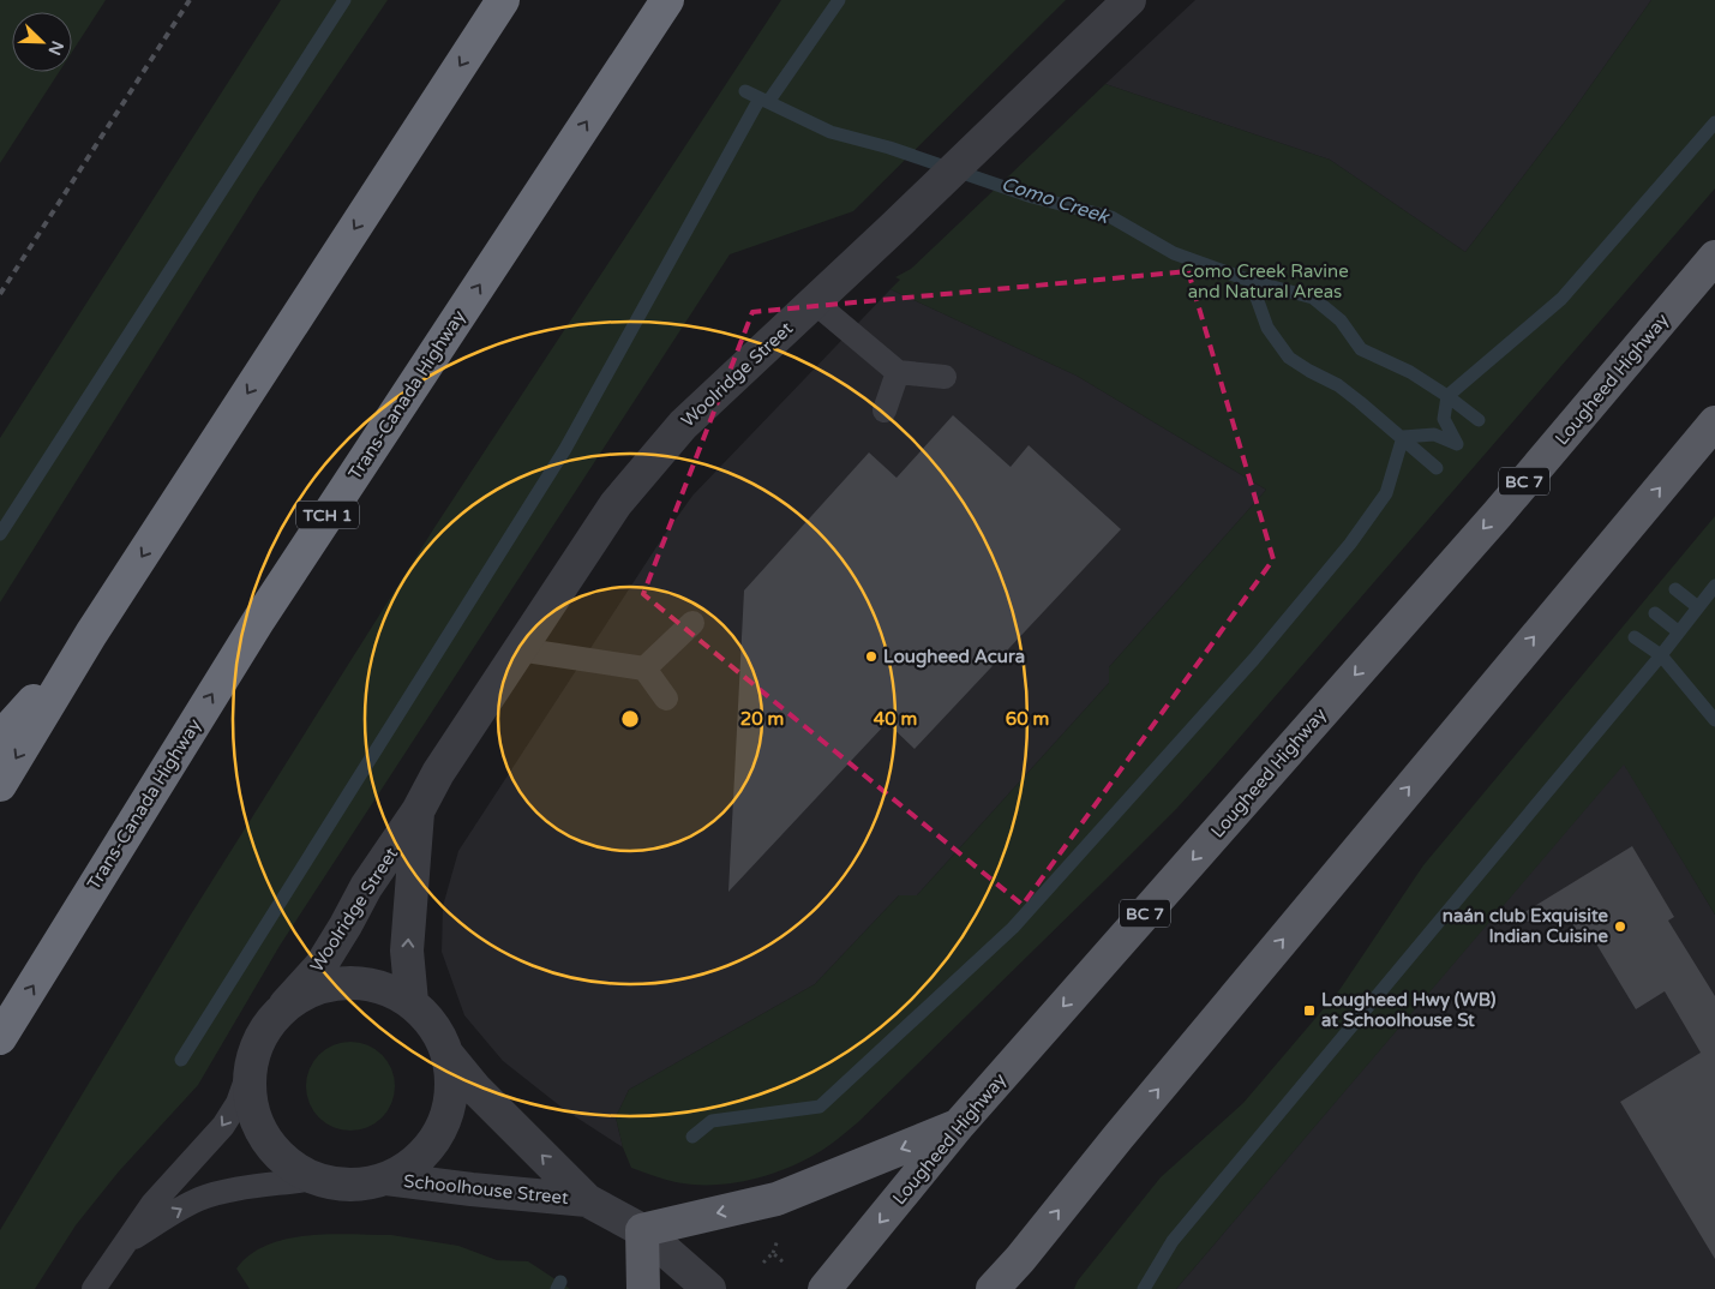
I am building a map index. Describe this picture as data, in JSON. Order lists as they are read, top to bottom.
{
  "streets": {
    "highway": ["Trans-Canada Highway", "TCH 1"],
    "main road": ["Lougheed Highway", "BC 7"],
    "street": ["Woolridge Street", "Schoolhouse Street"]
  },
  "crossings": [
    ["Woolridge Street", "Schoolhouse Street"]
  ],
  "one_way": ["Schoolhouse Street"],
  "water": ["Como Creek"],
  "parks": ["Como Creek Ravine and Natural Areas"],
  "places": {
    "other": ["Lougheed Acura", "naán club Exquisite Indian Cuisine"],
    "transit": ["Lougheed Hwy (WB) at Schoolhouse St"]
  },
  "north": "bottom right",
  "rings": ["20 m", "40 m", "60 m"]
}
